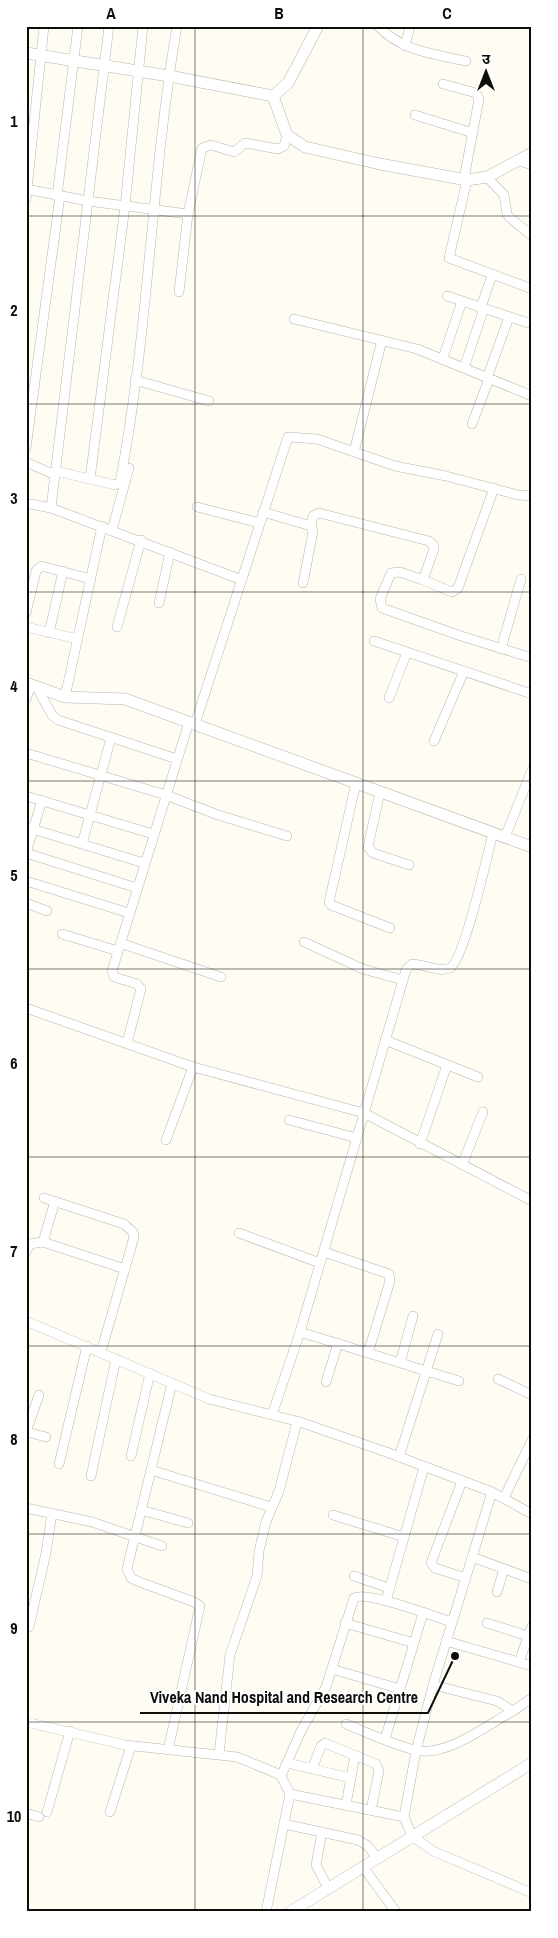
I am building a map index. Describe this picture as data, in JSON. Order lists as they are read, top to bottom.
{
  "places": ["Viveka Nand Hospital and Research Centre"],
  "north": "top",
  "grid": {
    "columns": ["A", "B", "C"],
    "rows": [
      "1",
      "2",
      "3",
      "4",
      "5",
      "6",
      "7",
      "8",
      "9",
      "10"
    ]
  }
}
